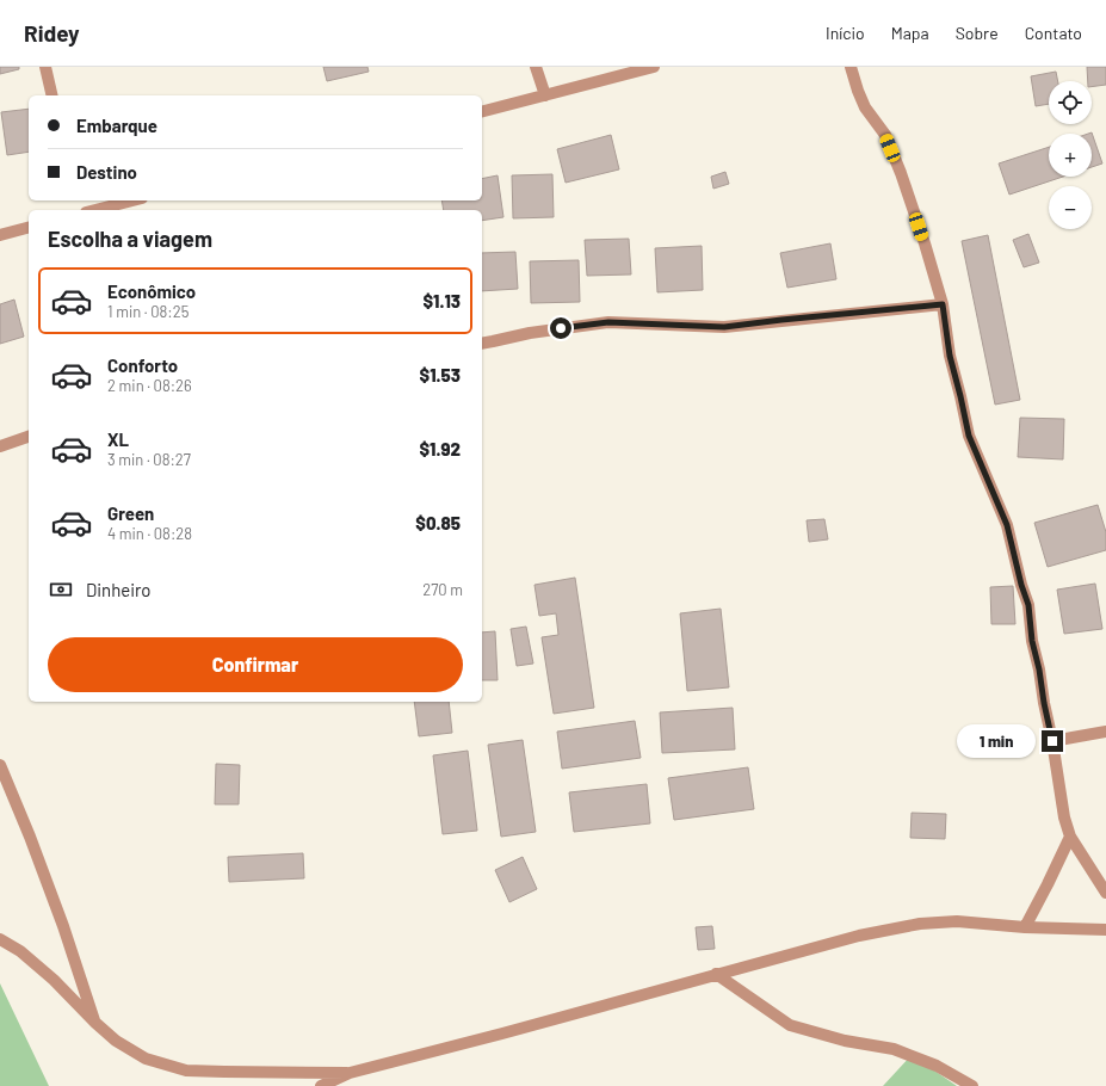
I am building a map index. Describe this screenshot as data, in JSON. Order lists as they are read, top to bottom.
{
  "page": {
    "header": "Ridey",
    "nav": [
      "Início",
      "Mapa",
      "Sobre",
      "Contato"
    ],
    "map_buttons": ["+", "−"],
    "banner": ["Embarque", "Destino"],
    "heading": "Escolha a viagem",
    "list": [
      {
        "name": "Econômico",
        "note": "1 min · 08:25",
        "value": "$1.13"
      },
      {
        "name": "Conforto",
        "note": "2 min · 08:26",
        "value": "$1.53"
      },
      {
        "name": "XL",
        "note": "3 min · 08:27",
        "value": "$1.92"
      },
      {
        "name": "Green",
        "note": "4 min · 08:28",
        "value": "$0.85"
      }
    ],
    "pay": ["Dinheiro", "270 m"],
    "buttons": "Confirmar",
    "bubble": "1 min"
  }
}
